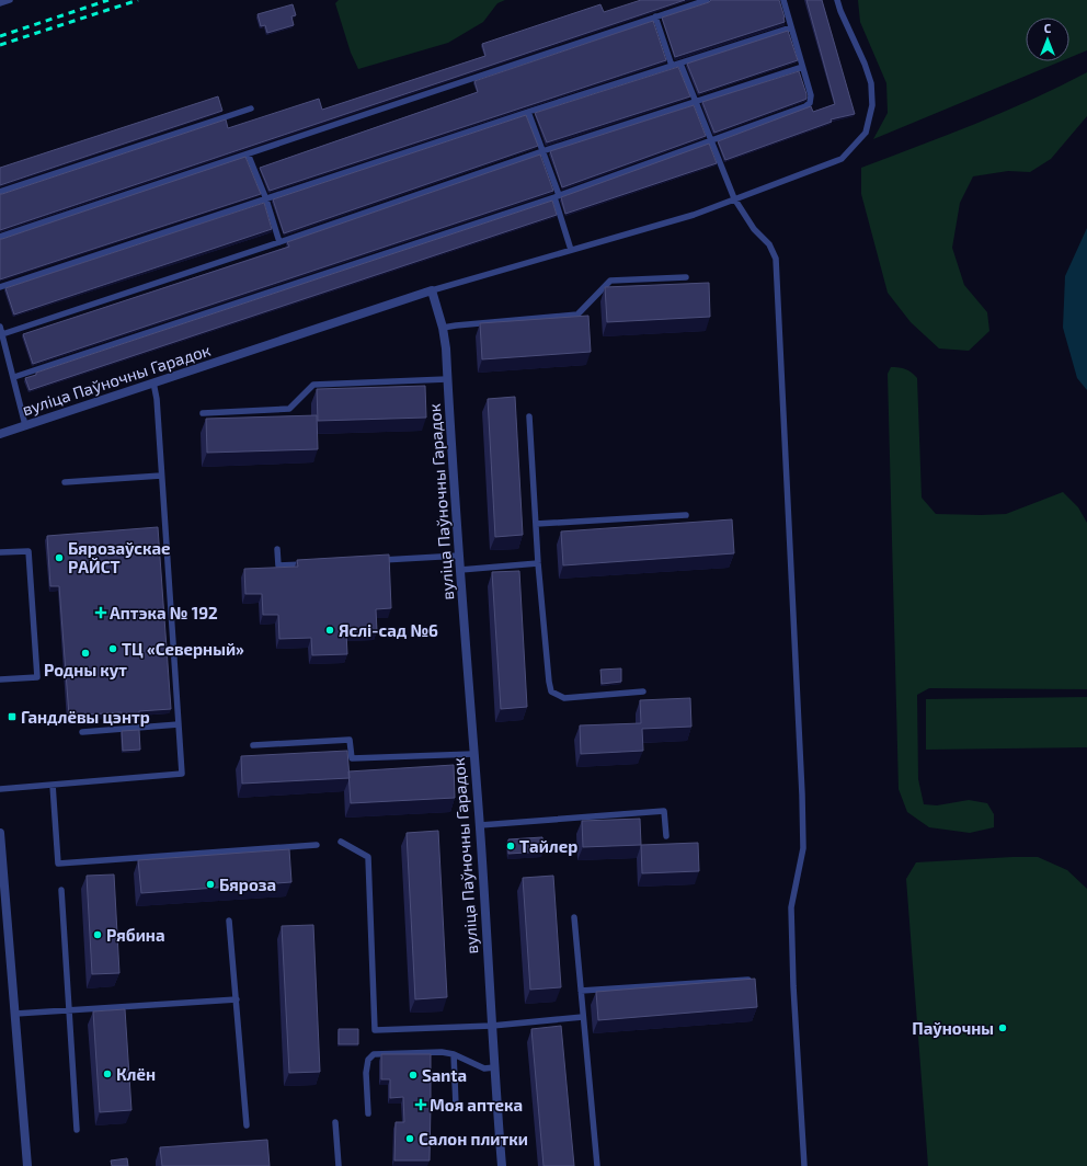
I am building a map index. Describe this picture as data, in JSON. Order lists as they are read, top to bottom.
{
  "streets": {
    "street": ["вуліца Паўночны Гарадок"]
  },
  "places": {
    "other": [
      "Бярозаўскае РАЙСТ",
      "Яслі-сад №6",
      "ТЦ «Северный»",
      "Родны кут",
      "Тайлер",
      "Бяроза",
      "Рябина",
      "Паўночны",
      "Клён",
      "Santa",
      "Салон плитки"
    ],
    "health": ["Аптэка № 192", "Моя аптека"],
    "transit": ["Гандлёвы цэнтр"]
  },
  "north": "top"
}
